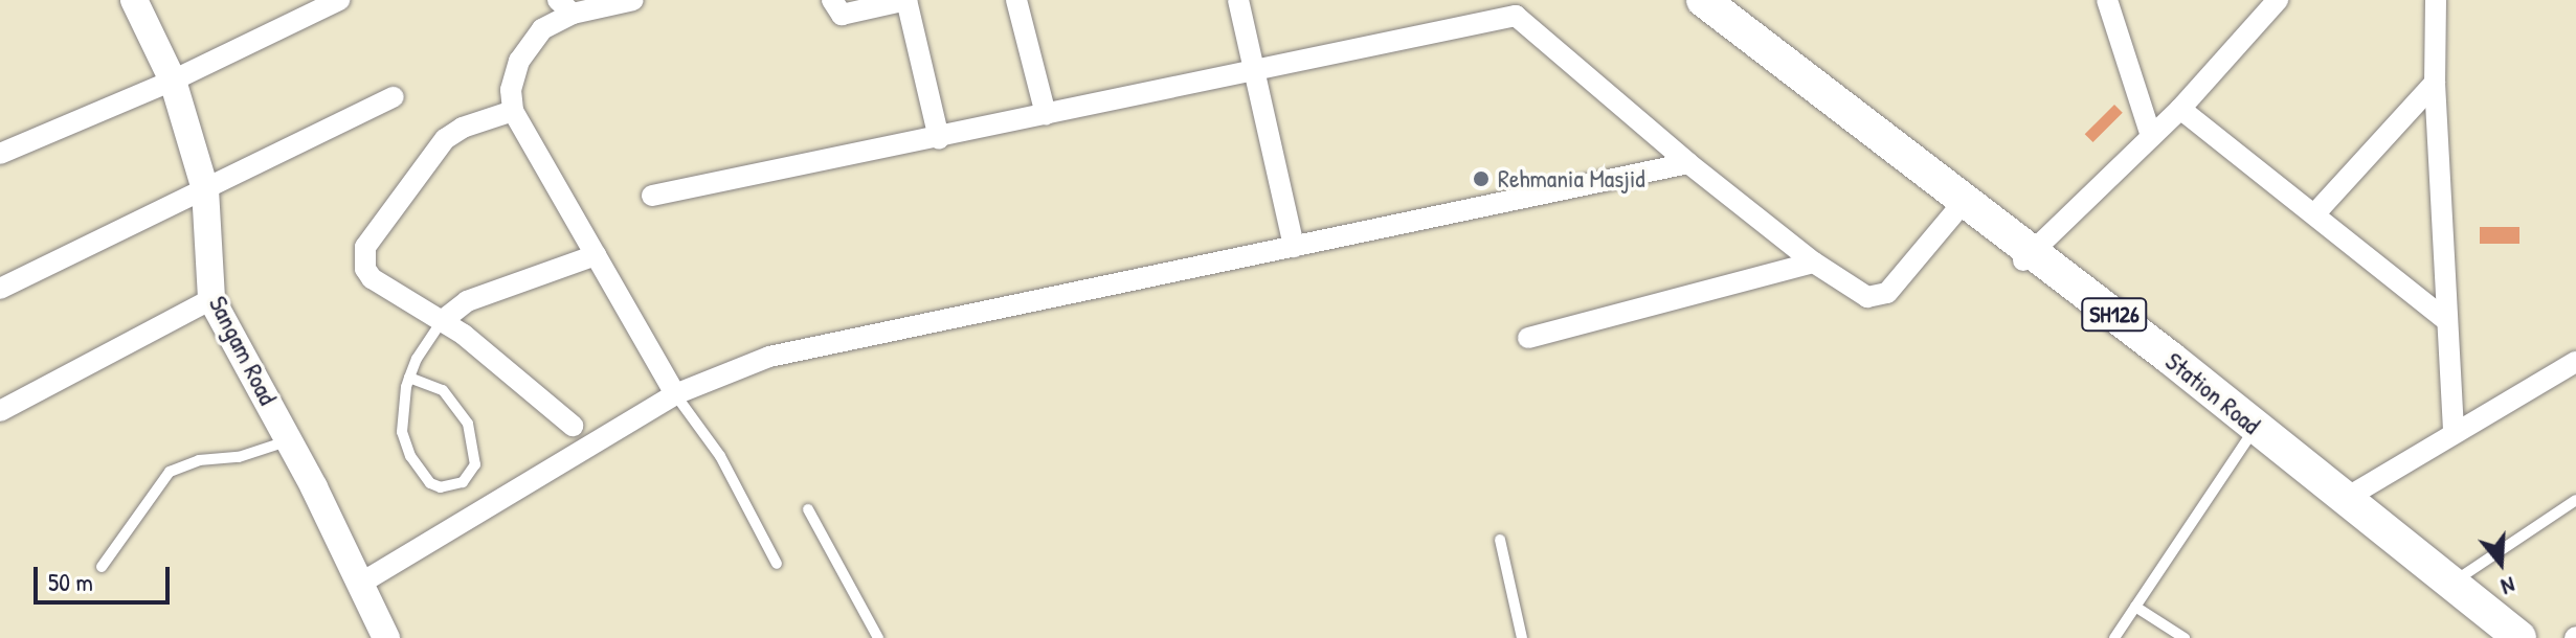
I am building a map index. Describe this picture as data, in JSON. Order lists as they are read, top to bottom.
{
  "streets": {
    "main road": ["SH126", "Station Road"],
    "street": ["Sangam Road"]
  },
  "places": ["Rehmania Masjid"],
  "scale_bar": "50 m",
  "north": "bottom"
}
